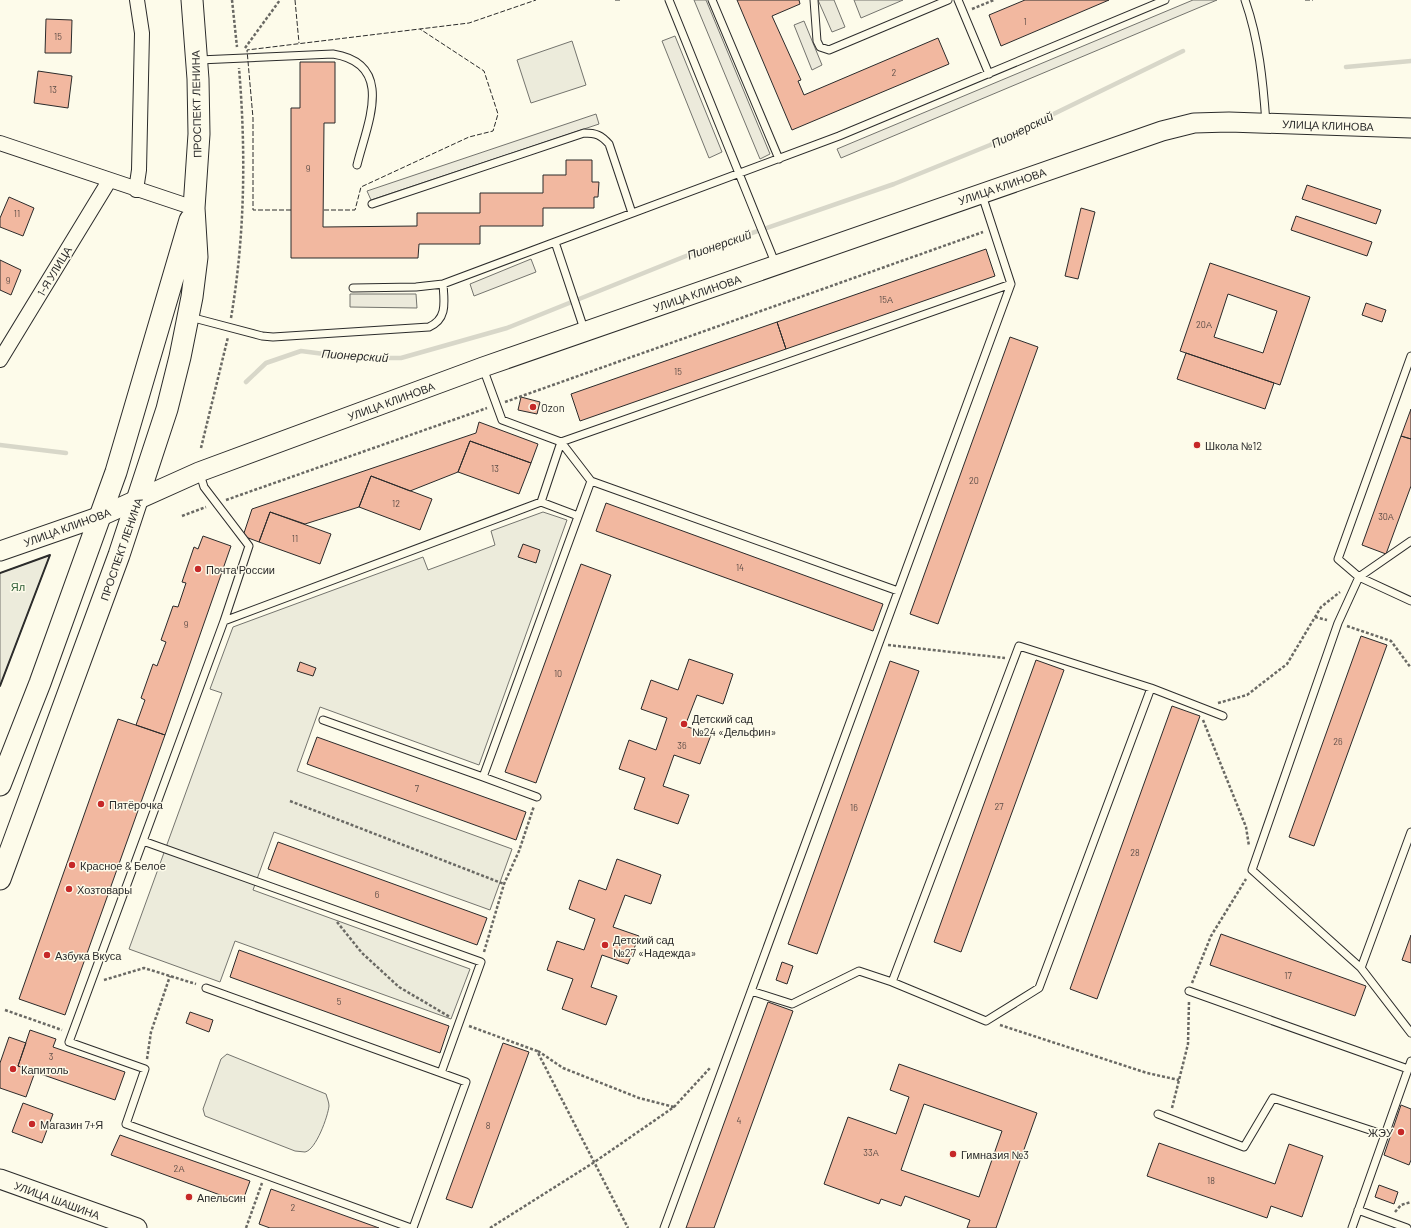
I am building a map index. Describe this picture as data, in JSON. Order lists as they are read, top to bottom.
{
  "streets": {
    "main road": ["ПРОСПЕКТ ЛЕНИНА"],
    "street": ["УЛИЦА КЛИНОВА", "1-Я УЛИЦА", "УЛИЦА ШАШИНА"]
  },
  "crossings": [
    ["ПРОСПЕКТ ЛЕНИНА", "УЛИЦА КЛИНОВА"]
  ],
  "water": ["Пионерский"],
  "parks": ["Ял"],
  "places": [
    "Ozon",
    "Школа №12",
    "Почта России",
    "Детский сад №24 «Дельфин»",
    "Пятёрочка",
    "Красное & Белое",
    "Хозтовары",
    "Детский сад №27 «Надежда»",
    "Азбука Вкуса",
    "Капитоль",
    "Магазин 7+Я",
    "ЖЭУ",
    "Гимназия №3",
    "Апельсин"
  ],
  "house_numbers": [
    "1",
    "15",
    "2",
    "13",
    "9",
    "11",
    "9",
    "15А",
    "20А",
    "15",
    "13",
    "20",
    "12",
    "30А",
    "11",
    "14",
    "9",
    "10",
    "26",
    "36",
    "7",
    "27",
    "16",
    "28",
    "6",
    "17",
    "5",
    "3",
    "4",
    "8",
    "33А",
    "2А",
    "18",
    "2"
  ]
}
